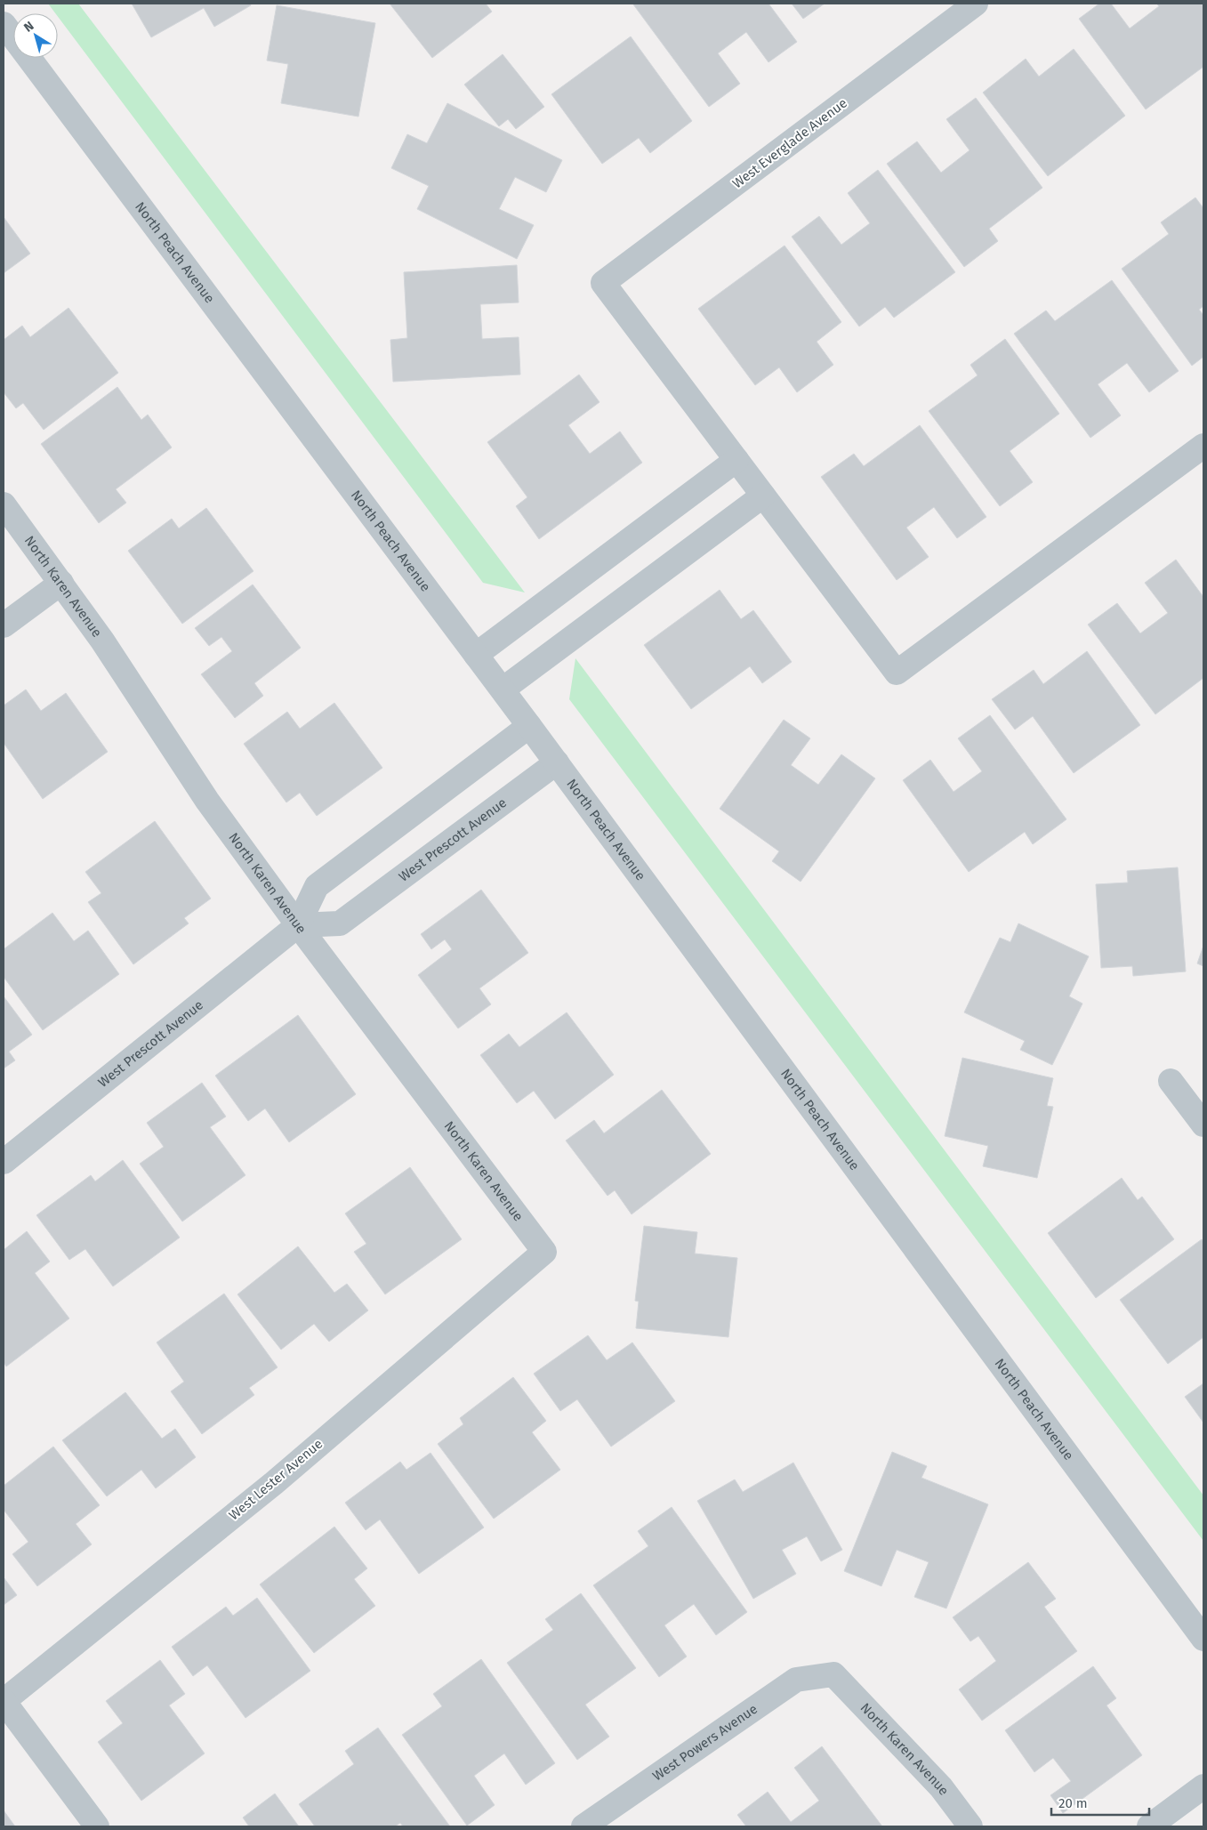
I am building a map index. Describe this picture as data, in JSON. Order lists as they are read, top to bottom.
{
  "streets": {
    "street": [
      "West Everglade Avenue",
      "North Peach Avenue",
      "North Karen Avenue",
      "West Prescott Avenue",
      "West Lester Avenue",
      "West Powers Avenue"
    ]
  },
  "crossings": [
    ["North Peach Avenue", "West Prescott Avenue"],
    ["North Karen Avenue", "West Prescott Avenue"],
    ["North Karen Avenue", "West Lester Avenue"],
    ["North Karen Avenue", "West Powers Avenue"]
  ],
  "scale_bar": "20 m",
  "north": "top left"
}
